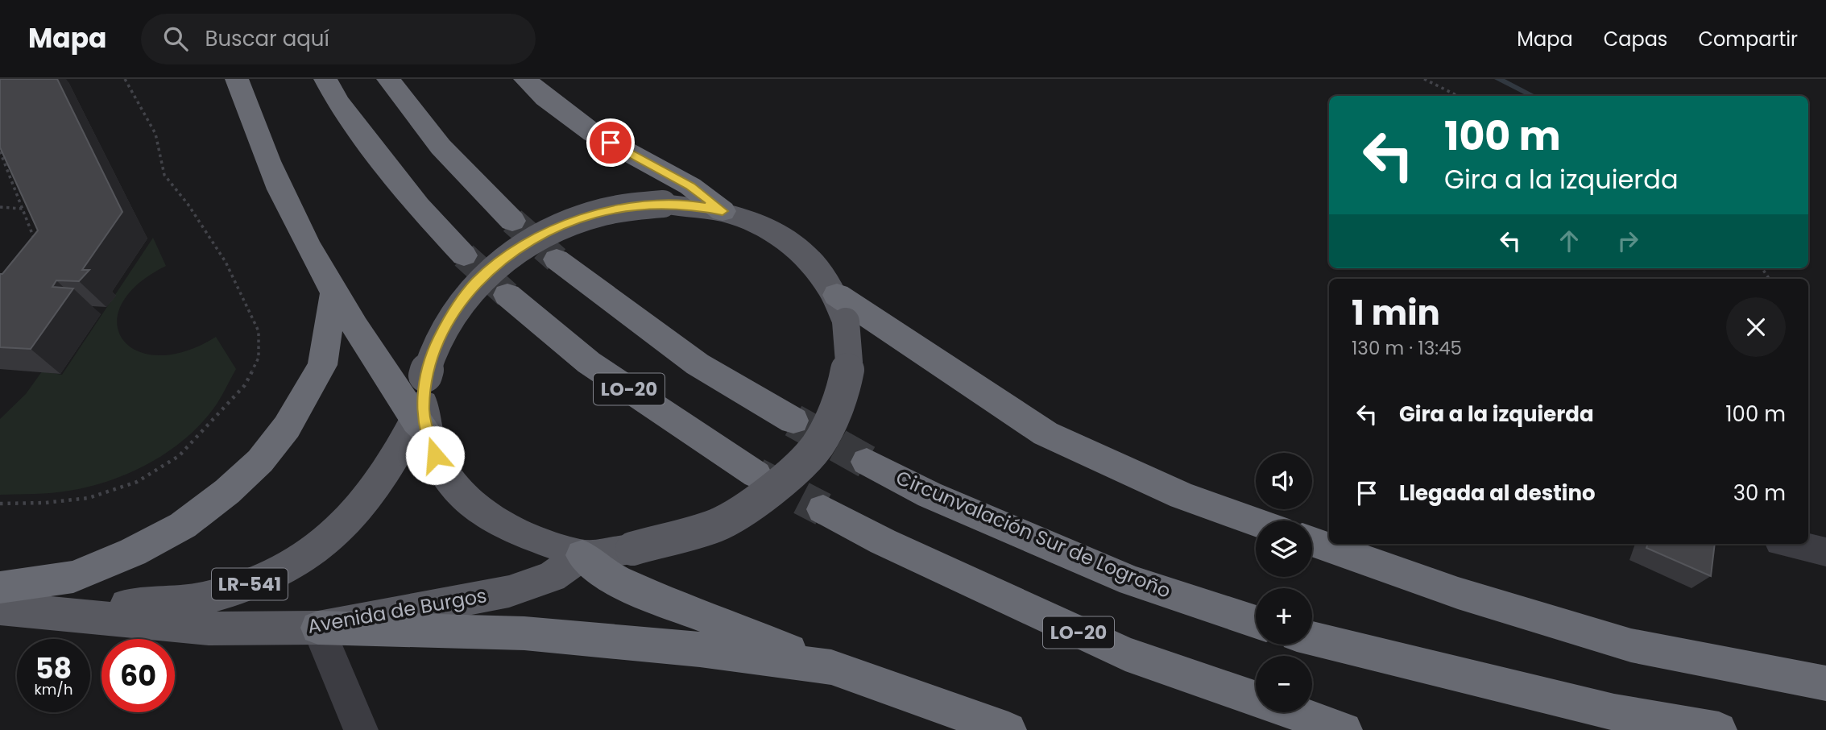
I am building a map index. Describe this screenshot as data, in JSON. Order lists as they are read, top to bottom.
{
  "streets": {
    "highway": ["LO-20", "Circunvalación Sur de Logroño"],
    "main road": ["LR-541", "Avenida de Burgos"]
  },
  "page": {
    "header": "Mapa",
    "search": "Buscar aquí",
    "nav": ["Mapa", "Capas", "Compartir"],
    "turn": ["100 m", "Gira a la izquierda"],
    "heading": ["1 min", "130 m · 13:45"],
    "list": [
      {
        "name": "Gira a la izquierda",
        "value": "100 m"
      },
      {
        "name": "Llegada al destino",
        "value": "30 m"
      }
    ],
    "map_buttons": ["+", "−"],
    "speed": "58 km/h",
    "limit": "60"
  }
}
